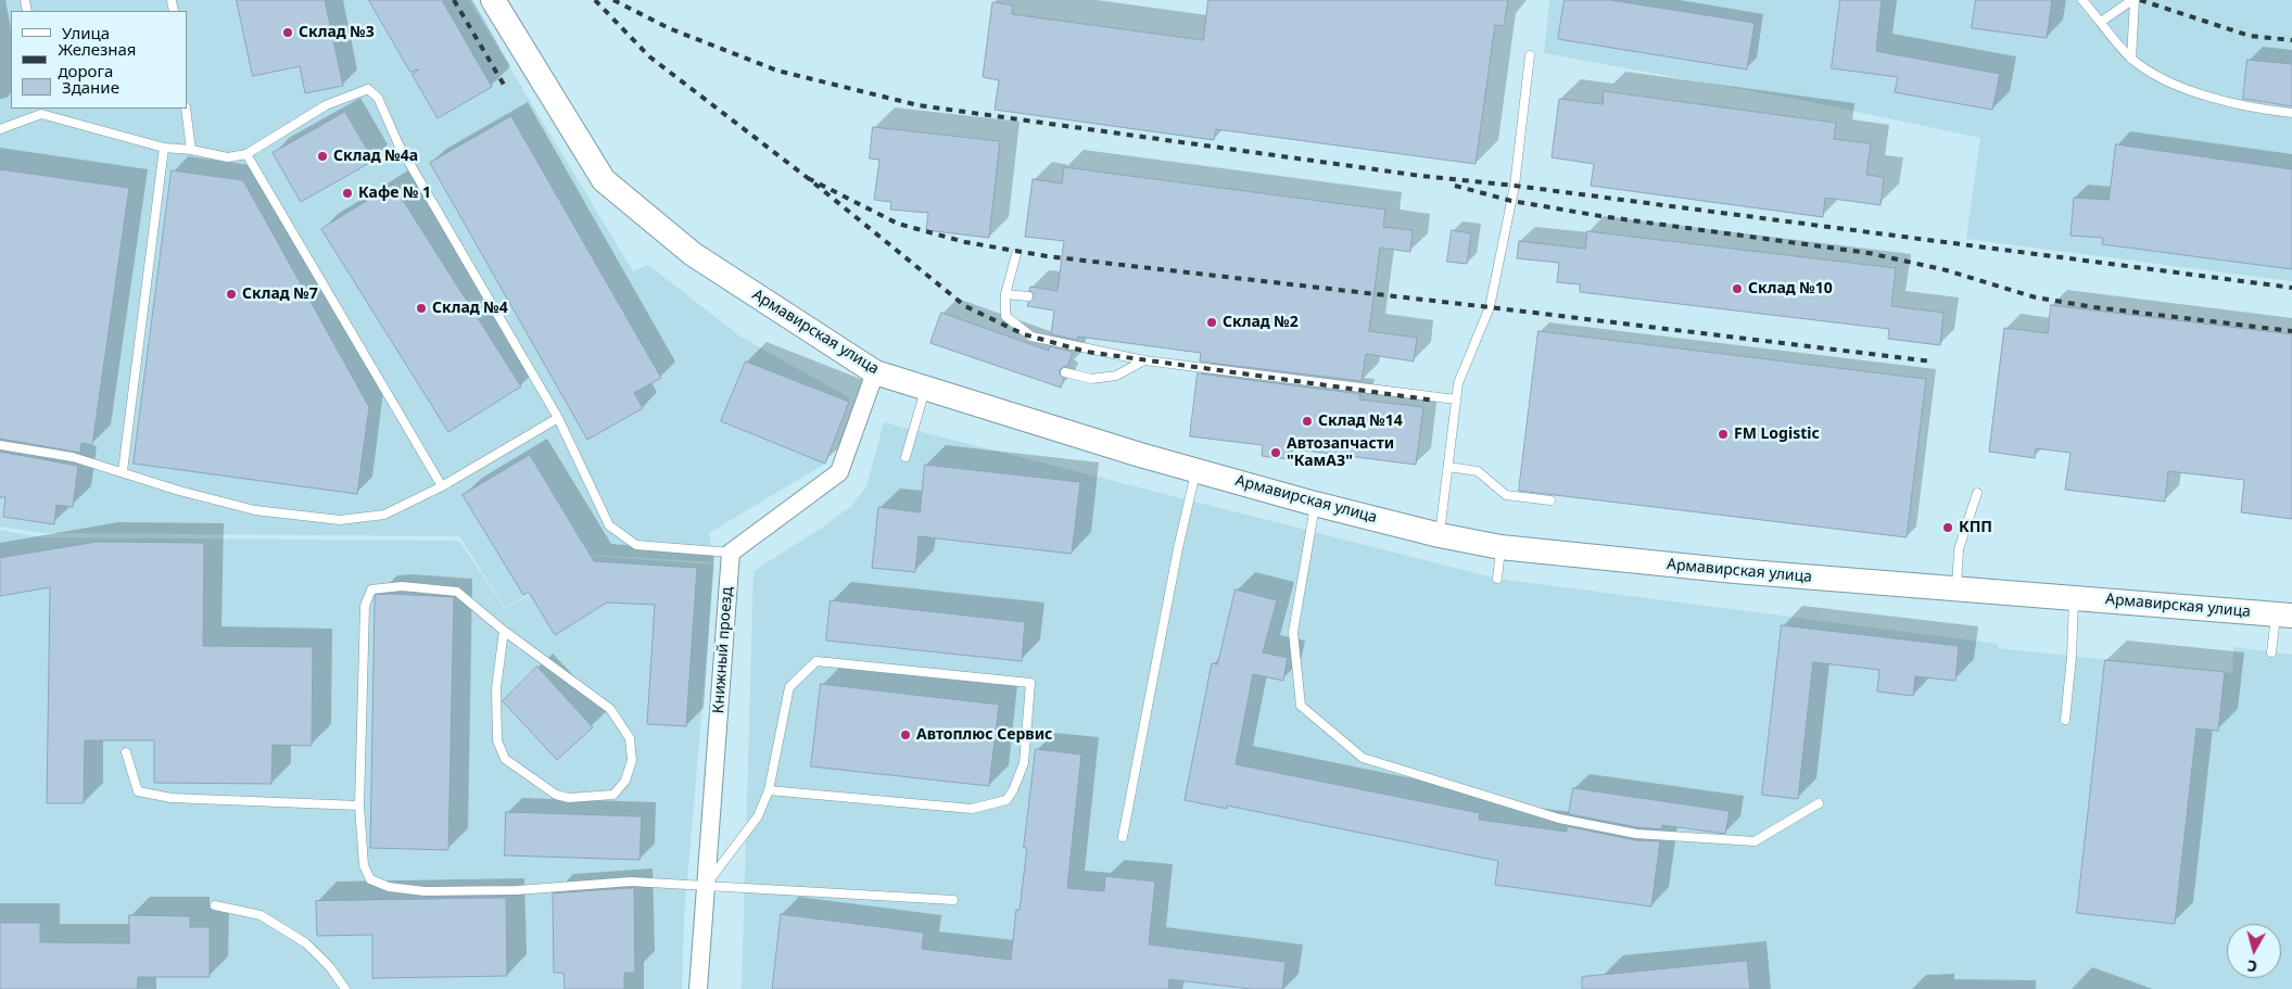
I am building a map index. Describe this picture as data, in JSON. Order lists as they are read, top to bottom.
{
  "streets": {
    "main road": ["Армавирская улица"],
    "street": ["Книжный проезд"]
  },
  "places": [
    "Склад №3",
    "Склад №4а",
    "Кафе № 1",
    "Склад №10",
    "Склад №7",
    "Склад №4",
    "Склад №2",
    "Склад №14",
    "FM Logistic",
    "Автозапчасти \"КамАЗ\"",
    "КПП",
    "Автоплюс Сервис"
  ],
  "legend": ["Улица", "Железная дорога", "Здание"],
  "north": "bottom"
}
